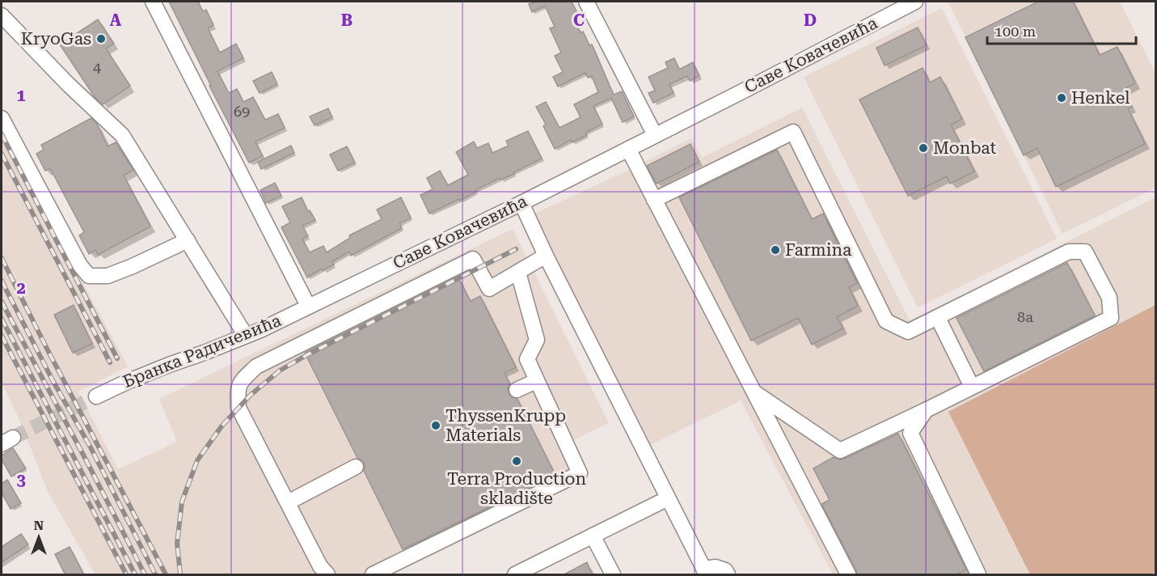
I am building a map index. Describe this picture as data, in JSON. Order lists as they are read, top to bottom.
{
  "streets": {
    "street": ["Саве Ковачевића", "Бранка Радичевића"]
  },
  "crossings": [
    ["Саве Ковачевића", "Бранка Радичевића"]
  ],
  "places": [
    "KryoGas",
    "Henkel",
    "Monbat",
    "Farmina",
    "ThyssenKrupp Materials",
    "Terra Production skladište"
  ],
  "house_numbers": ["4", "69", "8a"],
  "scale_bar": "100 m",
  "north": "top",
  "grid": {
    "columns": [
      "A",
      "B",
      "C",
      "D"
    ],
    "rows": ["1", "2", "3"]
  }
}
